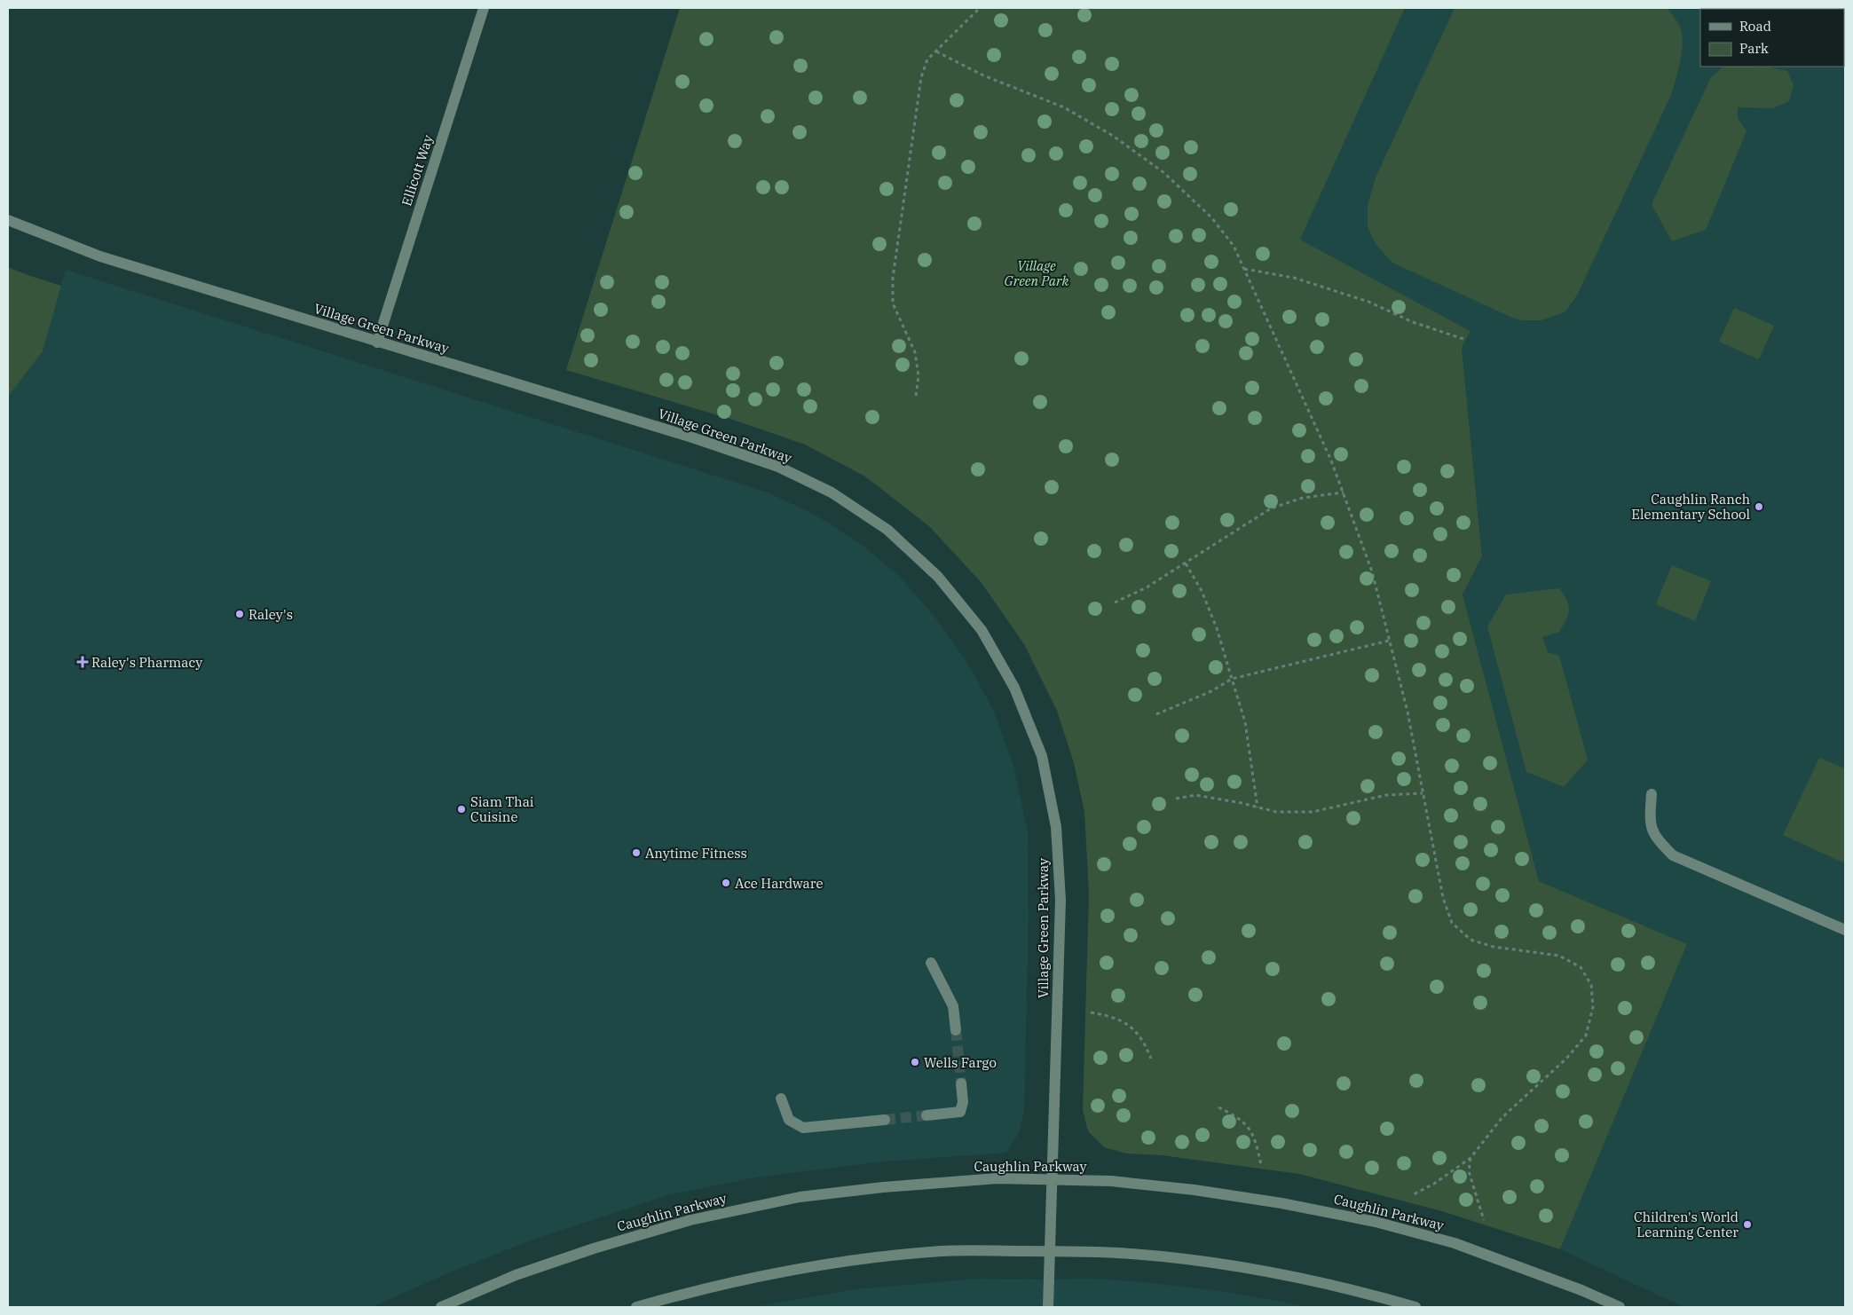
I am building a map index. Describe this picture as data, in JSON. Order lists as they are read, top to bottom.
{
  "streets": {
    "street": ["Ellicott Way", "Village Green Parkway", "Caughlin Parkway"]
  },
  "crossings": [
    ["Ellicott Way", "Village Green Parkway"],
    ["Village Green Parkway", "Caughlin Parkway"]
  ],
  "parks": ["Village Green Park"],
  "places": {
    "other": [
      "Caughlin Ranch Elementary School",
      "Raley's",
      "Siam Thai Cuisine",
      "Anytime Fitness",
      "Ace Hardware",
      "Wells Fargo",
      "Children's World Learning Center"
    ],
    "health": ["Raley's Pharmacy"]
  },
  "legend": ["Road", "Park"]
}
